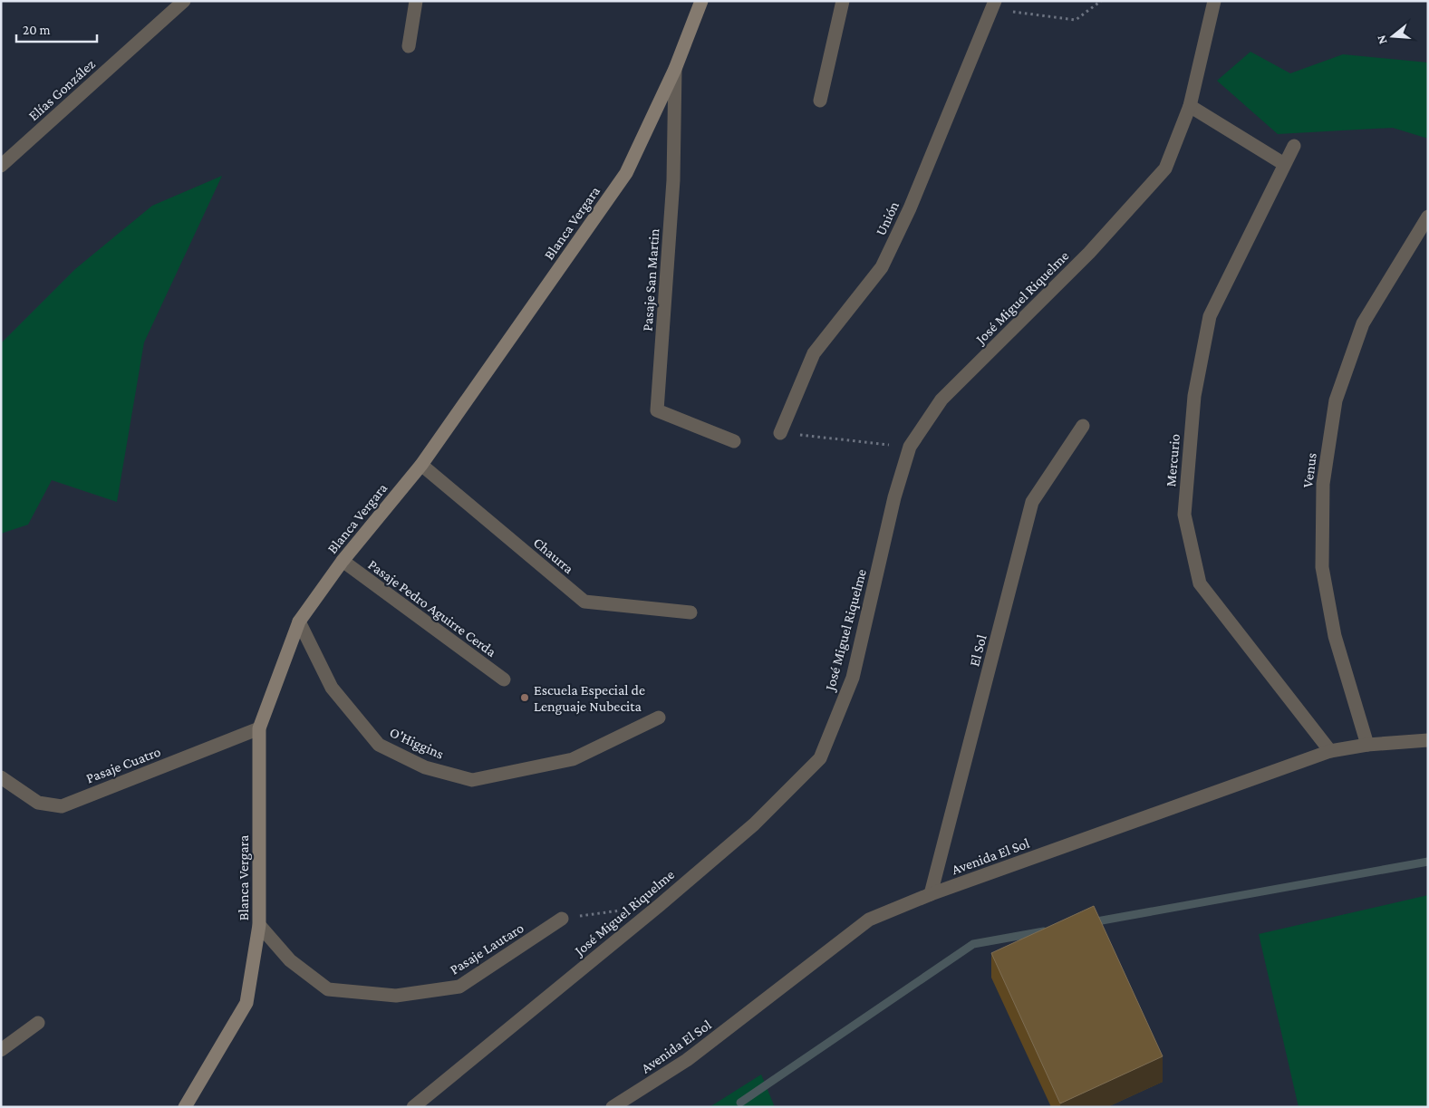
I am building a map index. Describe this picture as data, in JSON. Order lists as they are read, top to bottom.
{
  "streets": {
    "street": [
      "Elías González",
      "Unión",
      "Blanca Vergara",
      "Pasaje San Martin",
      "José Miguel Riquelme",
      "Mercurio",
      "Venus",
      "Chaurra",
      "Pasaje Pedro Aguirre Cerda",
      "El Sol",
      "O'Higgins",
      "Pasaje Cuatro",
      "Avenida El Sol",
      "Pasaje Lautaro"
    ]
  },
  "crossings": [
    ["Blanca Vergara", "Pasaje San Martin"],
    ["Blanca Vergara", "Chaurra"],
    ["Blanca Vergara", "Pasaje Pedro Aguirre Cerda"],
    ["Blanca Vergara", "O'Higgins"],
    ["Blanca Vergara", "Pasaje Cuatro"],
    ["Blanca Vergara", "Pasaje Lautaro"],
    ["Mercurio", "Avenida El Sol"],
    ["Venus", "Avenida El Sol"],
    ["El Sol", "Avenida El Sol"]
  ],
  "places": ["Escuela Especial de Lenguaje Nubecita"],
  "scale_bar": "20 m",
  "north": "left"
}
